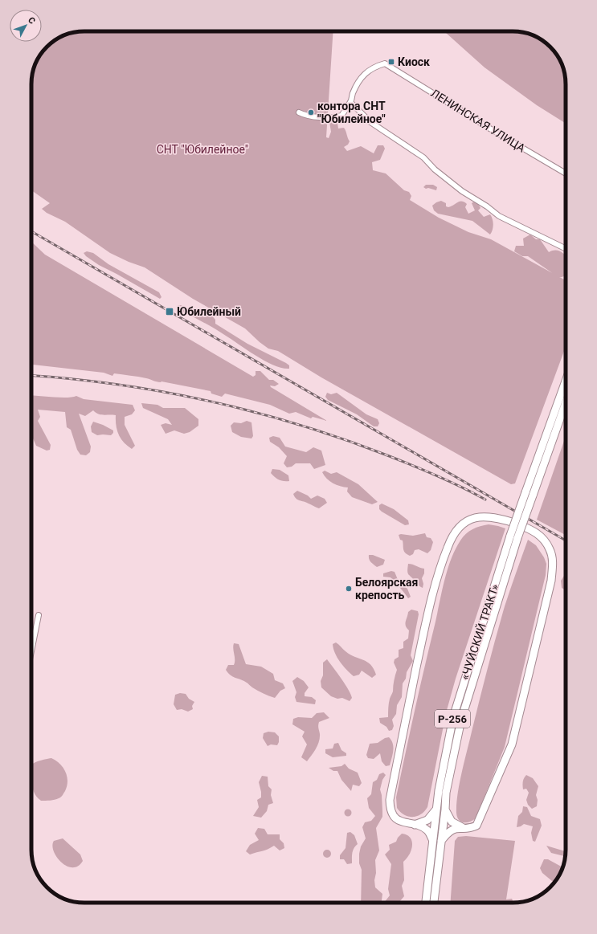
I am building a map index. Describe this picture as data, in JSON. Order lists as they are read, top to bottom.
{
  "streets": {
    "highway": ["«ЧУЙСКИЙ ТРАКТ»", "Р-256"],
    "street": ["ЛЕНИНСКАЯ УЛИЦА"]
  },
  "parks": ["СНТ \"Юбилейное\""],
  "places": {
    "transit": ["Киоск", "Юбилейный"],
    "other": ["контора СНТ \"Юбилейное\"", "Белоярская крепость"]
  },
  "north": "top right"
}
